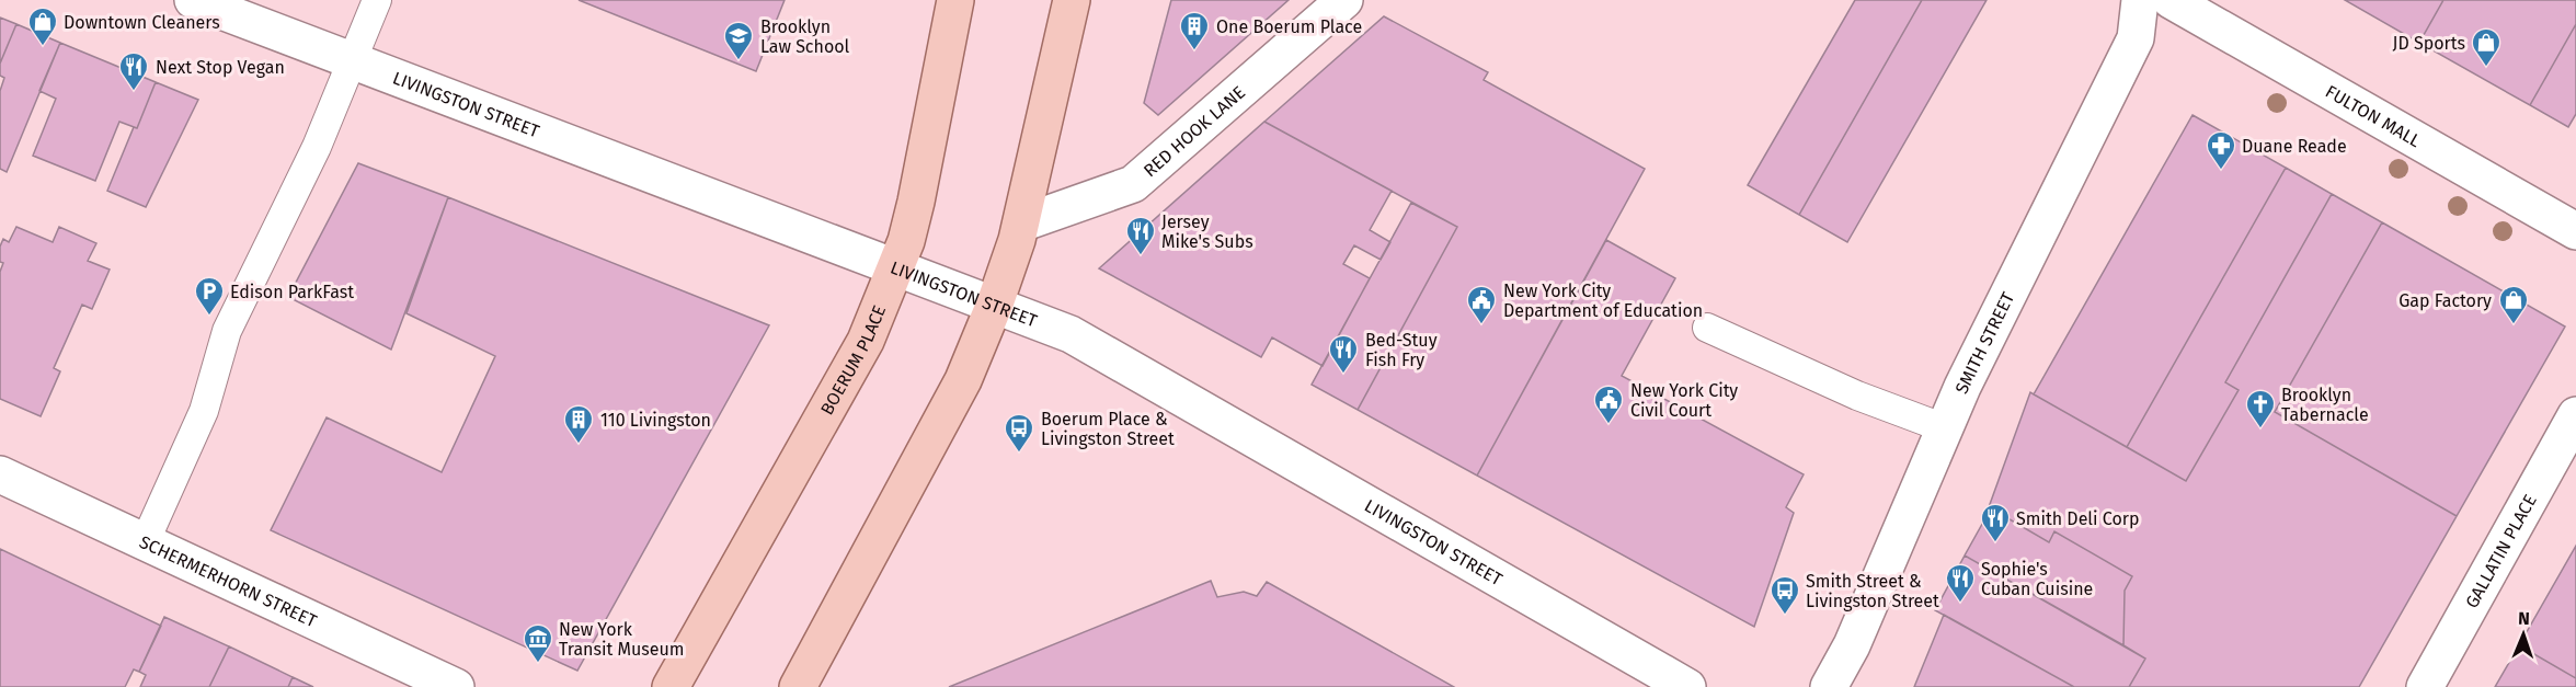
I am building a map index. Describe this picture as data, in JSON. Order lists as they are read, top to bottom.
{
  "streets": {
    "main road": ["BOERUM PLACE"],
    "street": [
      "LIVINGSTON STREET",
      "FULTON MALL",
      "RED HOOK LANE",
      "SMITH STREET",
      "GALLATIN PLACE",
      "SCHERMERHORN STREET"
    ]
  },
  "crossings": [
    ["LIVINGSTON STREET", "BOERUM PLACE"]
  ],
  "places": {
    "shop": ["Downtown Cleaners", "JD Sports", "Gap Factory"],
    "building": ["One Boerum Place", "110 Livingston"],
    "school or university": ["Brooklyn Law School"],
    "restaurant": [
      "Next Stop Vegan",
      "Jersey Mike's Subs",
      "Bed-Stuy Fish Fry",
      "Smith Deli Corp",
      "Sophie's Cuban Cuisine"
    ],
    "pharmacy": ["Duane Reade"],
    "parking": ["Edison ParkFast"],
    "public building": ["New York City Department of Education", "New York City Civil Court"],
    "church": ["Brooklyn Tabernacle"],
    "bus stop": ["Boerum Place & Livingston Street", "Smith Street & Livingston Street"],
    "museum": ["New York Transit Museum"]
  },
  "north": "top"
}
